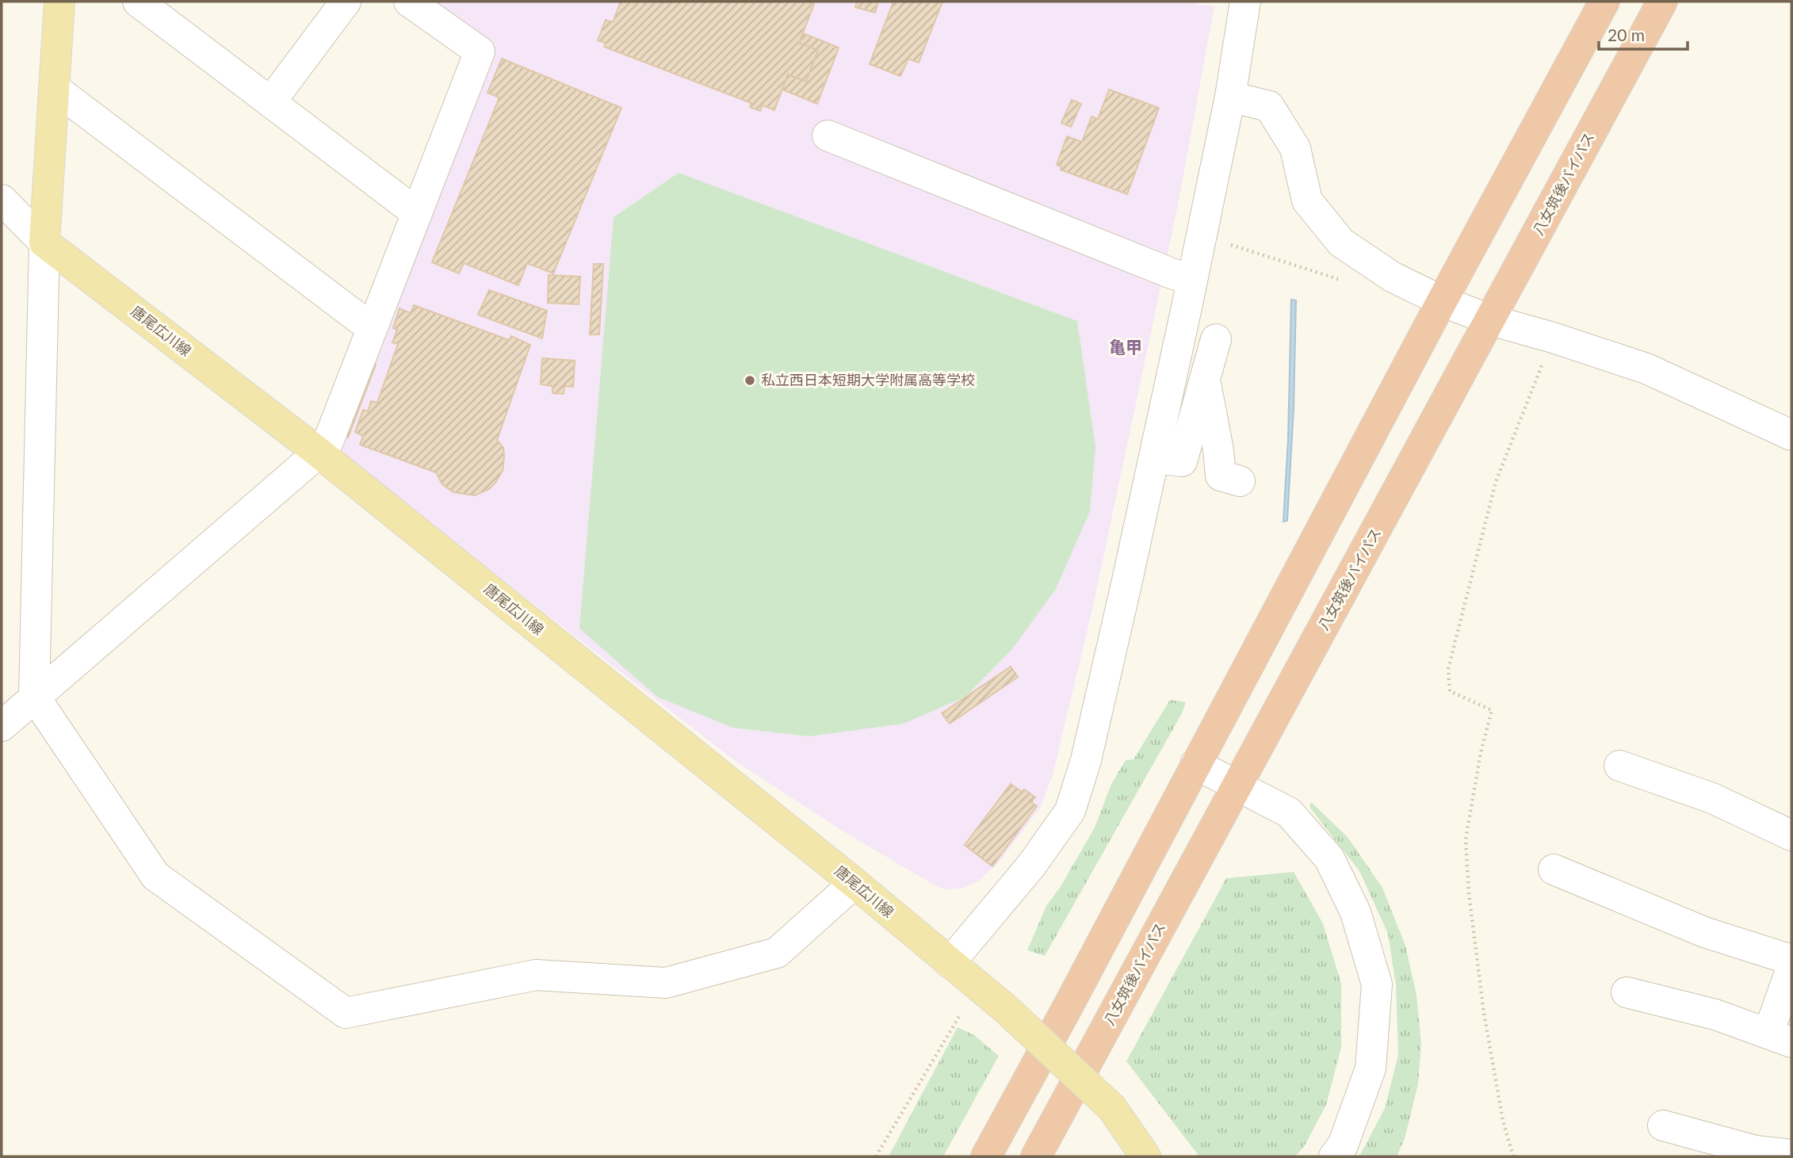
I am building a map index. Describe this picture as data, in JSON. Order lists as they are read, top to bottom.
{
  "streets": {
    "highway": ["八女筑後バイパス"],
    "main road": ["唐尾広川線"]
  },
  "districts": ["亀甲"],
  "places": ["私立西日本短期大学附属高等学校"],
  "scale_bar": "20 m"
}
